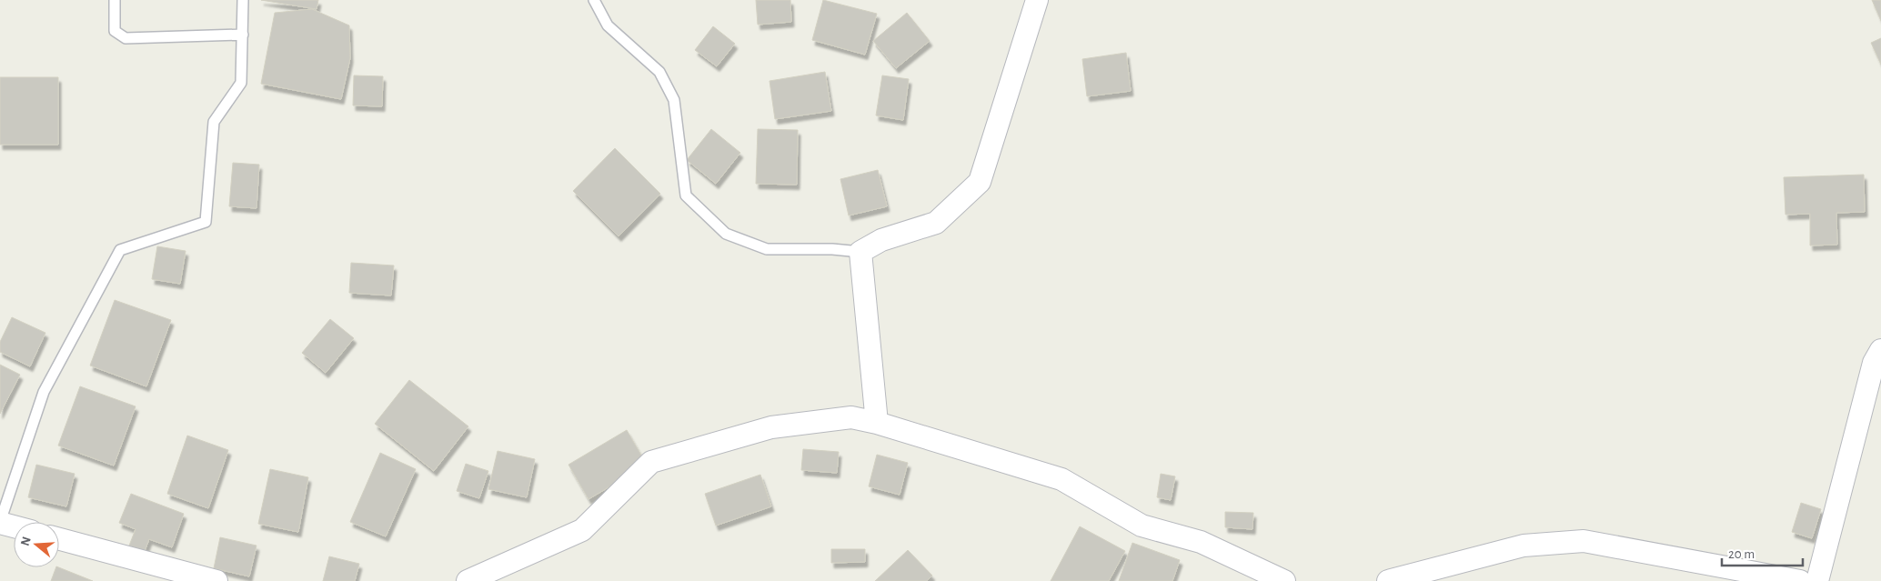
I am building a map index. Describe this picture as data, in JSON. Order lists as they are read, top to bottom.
{
  "scale_bar": "20 m",
  "north": "left"
}
